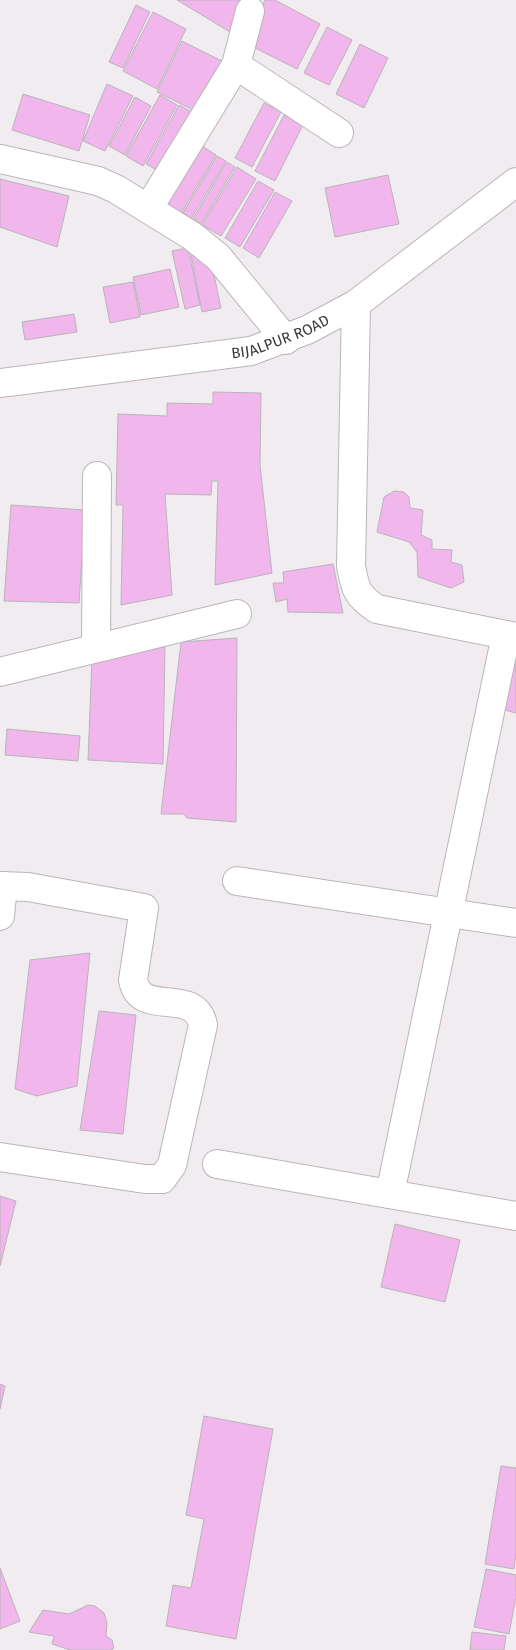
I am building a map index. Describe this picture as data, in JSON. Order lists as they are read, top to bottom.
{
  "streets": {
    "street": ["BIJALPUR ROAD"]
  }
}
